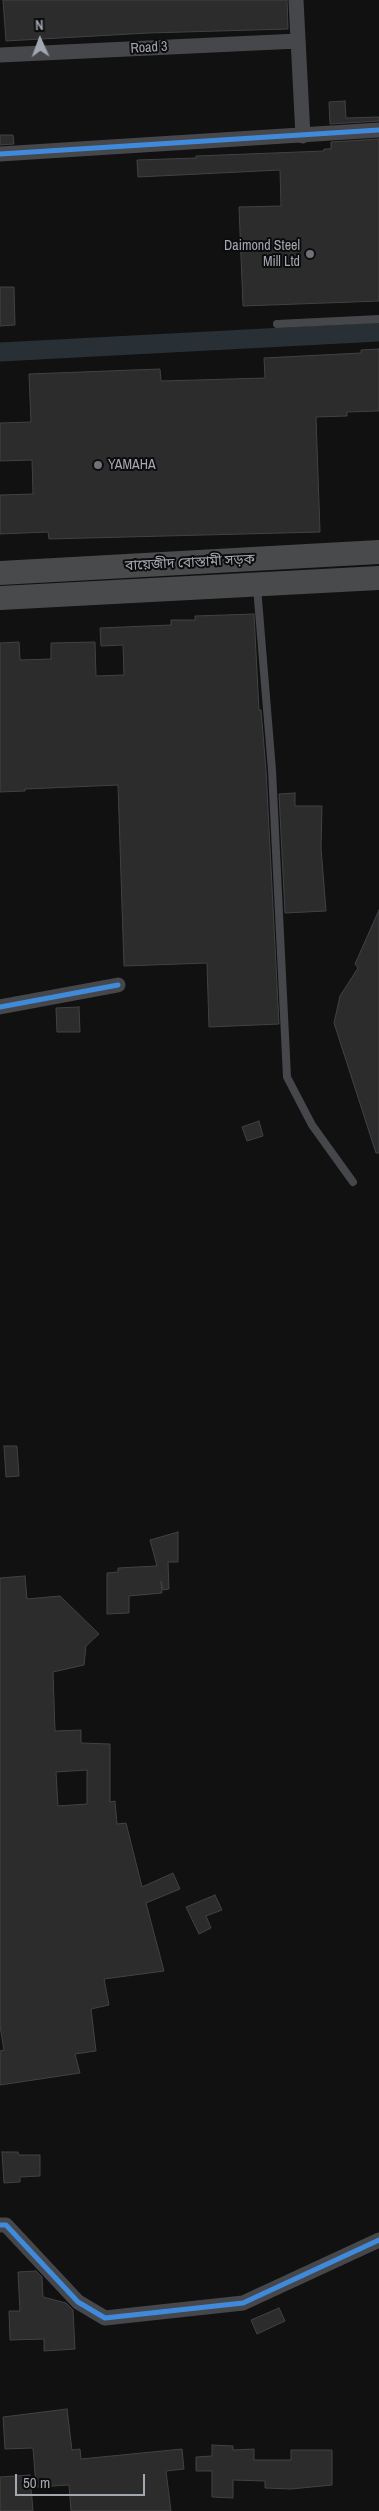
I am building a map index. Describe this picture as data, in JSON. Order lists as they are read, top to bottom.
{
  "streets": {
    "main road": ["বায়েজীদ বোস্তামী সড়ক"],
    "street": ["Road 3"]
  },
  "places": ["Daimond Steel Mill Ltd", "YAMAHA"],
  "scale_bar": "50 m",
  "north": "top"
}
